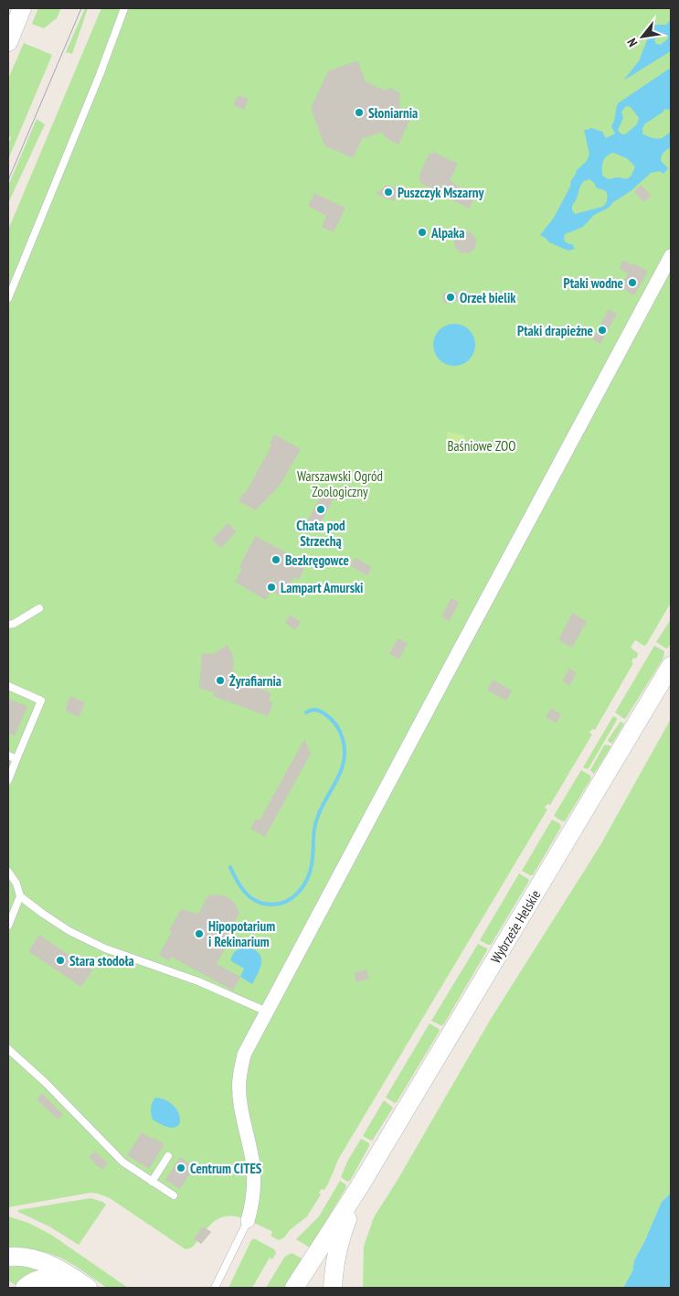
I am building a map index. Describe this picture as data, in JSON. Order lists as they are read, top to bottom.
{
  "streets": {
    "main road": ["Wybrzeże Helskie"]
  },
  "parks": ["Baśniowe ZOO", "Warszawski Ogród Zoologiczny"],
  "places": [
    "Słoniarnia",
    "Puszczyk Mszarny",
    "Alpaka",
    "Ptaki wodne",
    "Orzeł bielik",
    "Ptaki drapieżne",
    "Chata pod Strzechą",
    "Bezkręgowce",
    "Lampart Amurski",
    "Żyrafiarnia",
    "Hipopotarium i Rekinarium",
    "Stara stodoła",
    "Centrum CITES"
  ],
  "north": "bottom left"
}
